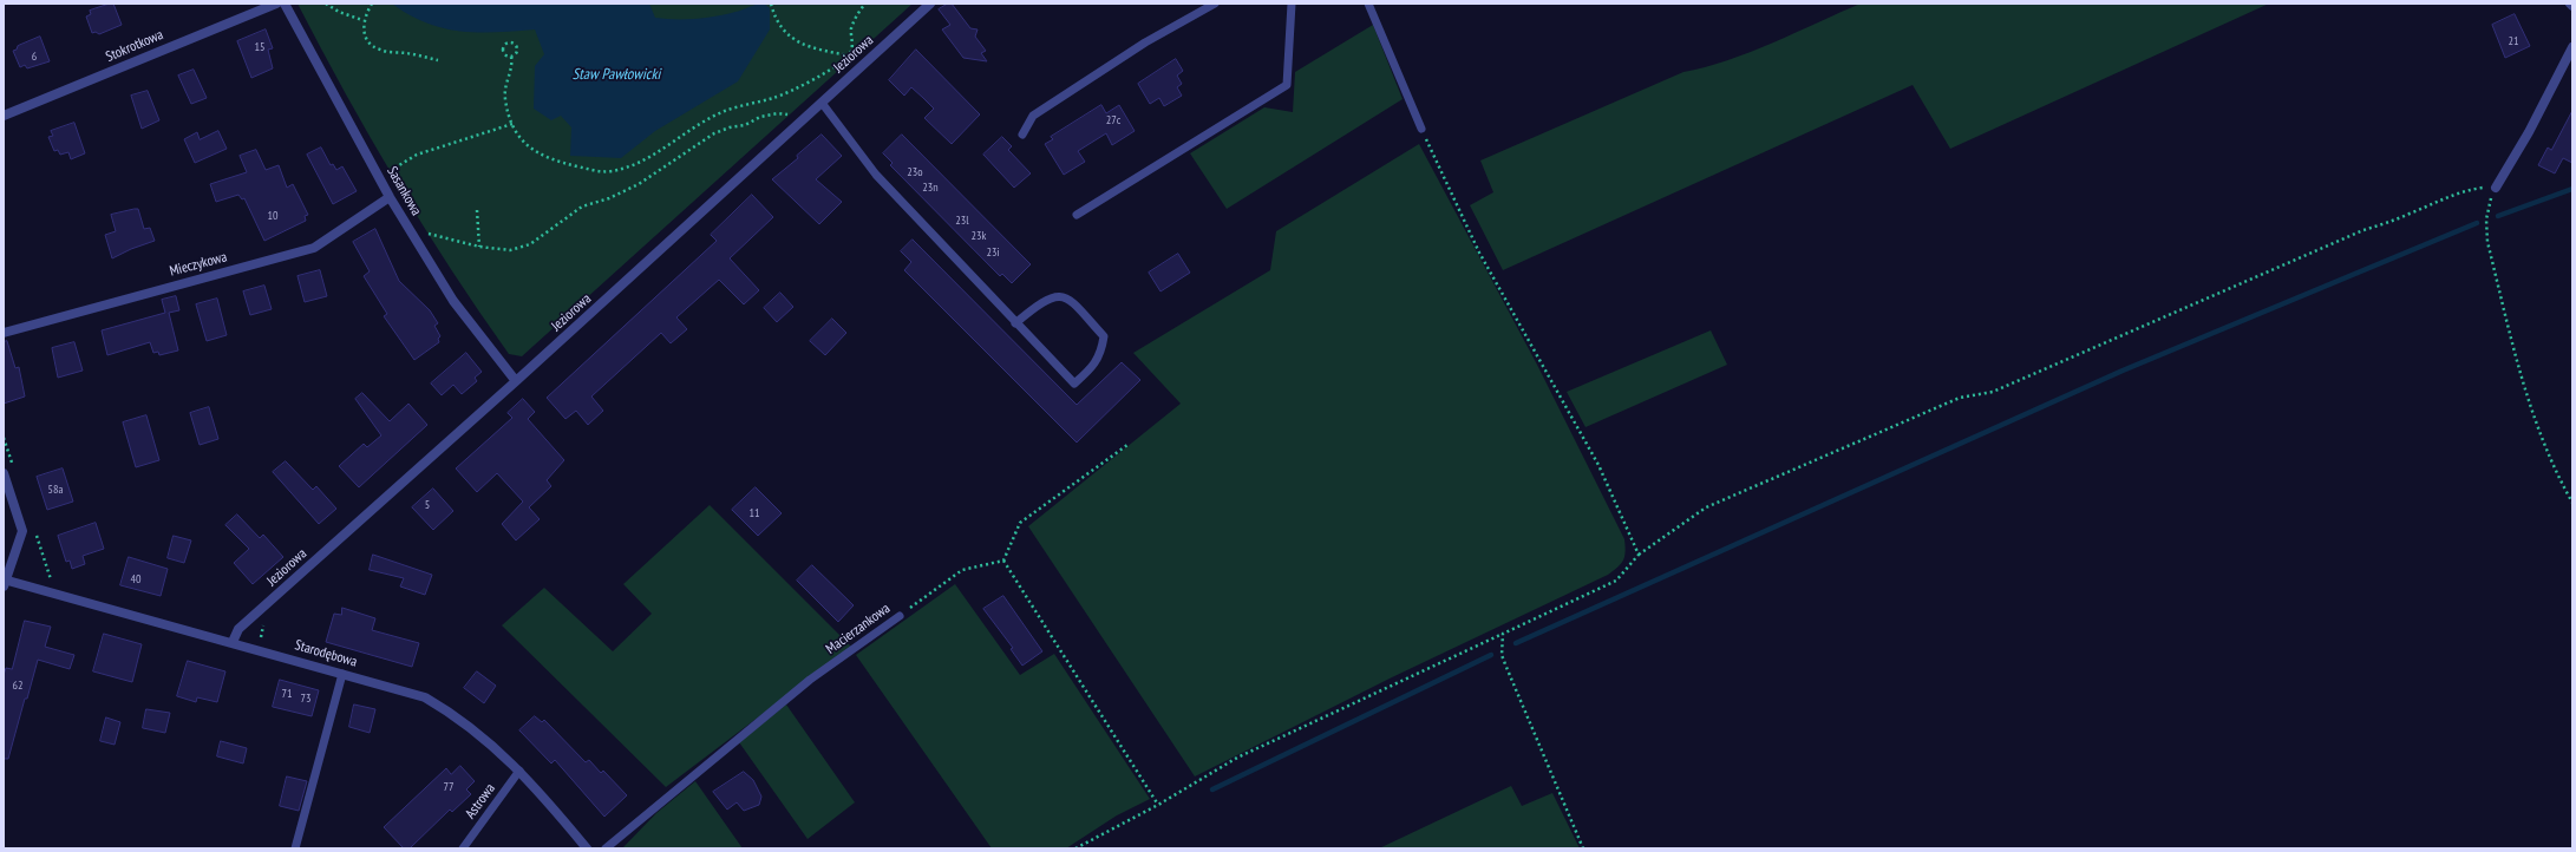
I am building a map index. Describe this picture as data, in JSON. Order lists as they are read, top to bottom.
{
  "streets": {
    "street": [
      "Stokrotkowa",
      "Jeziorowa",
      "Sasankowa",
      "Mieczykowa",
      "Starodębowa"
    ],
    "lane": ["Macierzankowa", "Astrowa"]
  },
  "crossings": [
    ["Jeziorowa", "Sasankowa"],
    ["Jeziorowa", "Starodębowa"],
    ["Sasankowa", "Mieczykowa"],
    ["Starodębowa", "Astrowa"]
  ],
  "water": ["Staw Pawłowicki"],
  "house_numbers": [
    "21",
    "15",
    "6",
    "27c",
    "23o",
    "23n",
    "10",
    "23l",
    "23k",
    "23i",
    "58a",
    "5",
    "11",
    "40",
    "62",
    "71",
    "73",
    "77"
  ]
}
